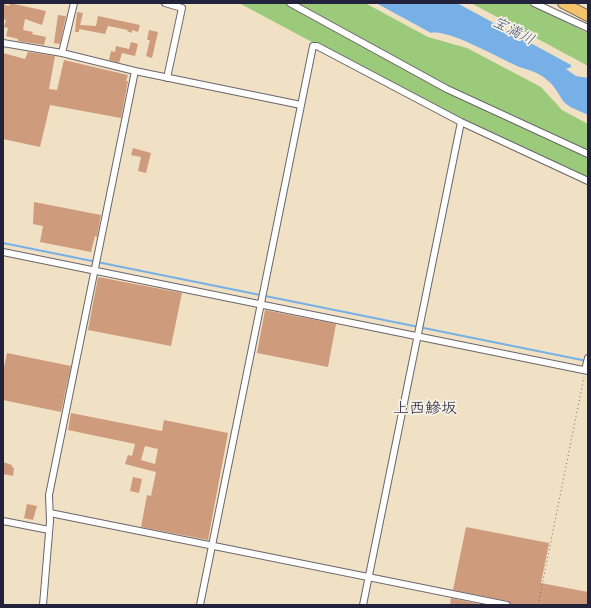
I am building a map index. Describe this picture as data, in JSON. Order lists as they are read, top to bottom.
{
  "districts": ["上西鰺坂"],
  "water": ["宝満川"]
}
